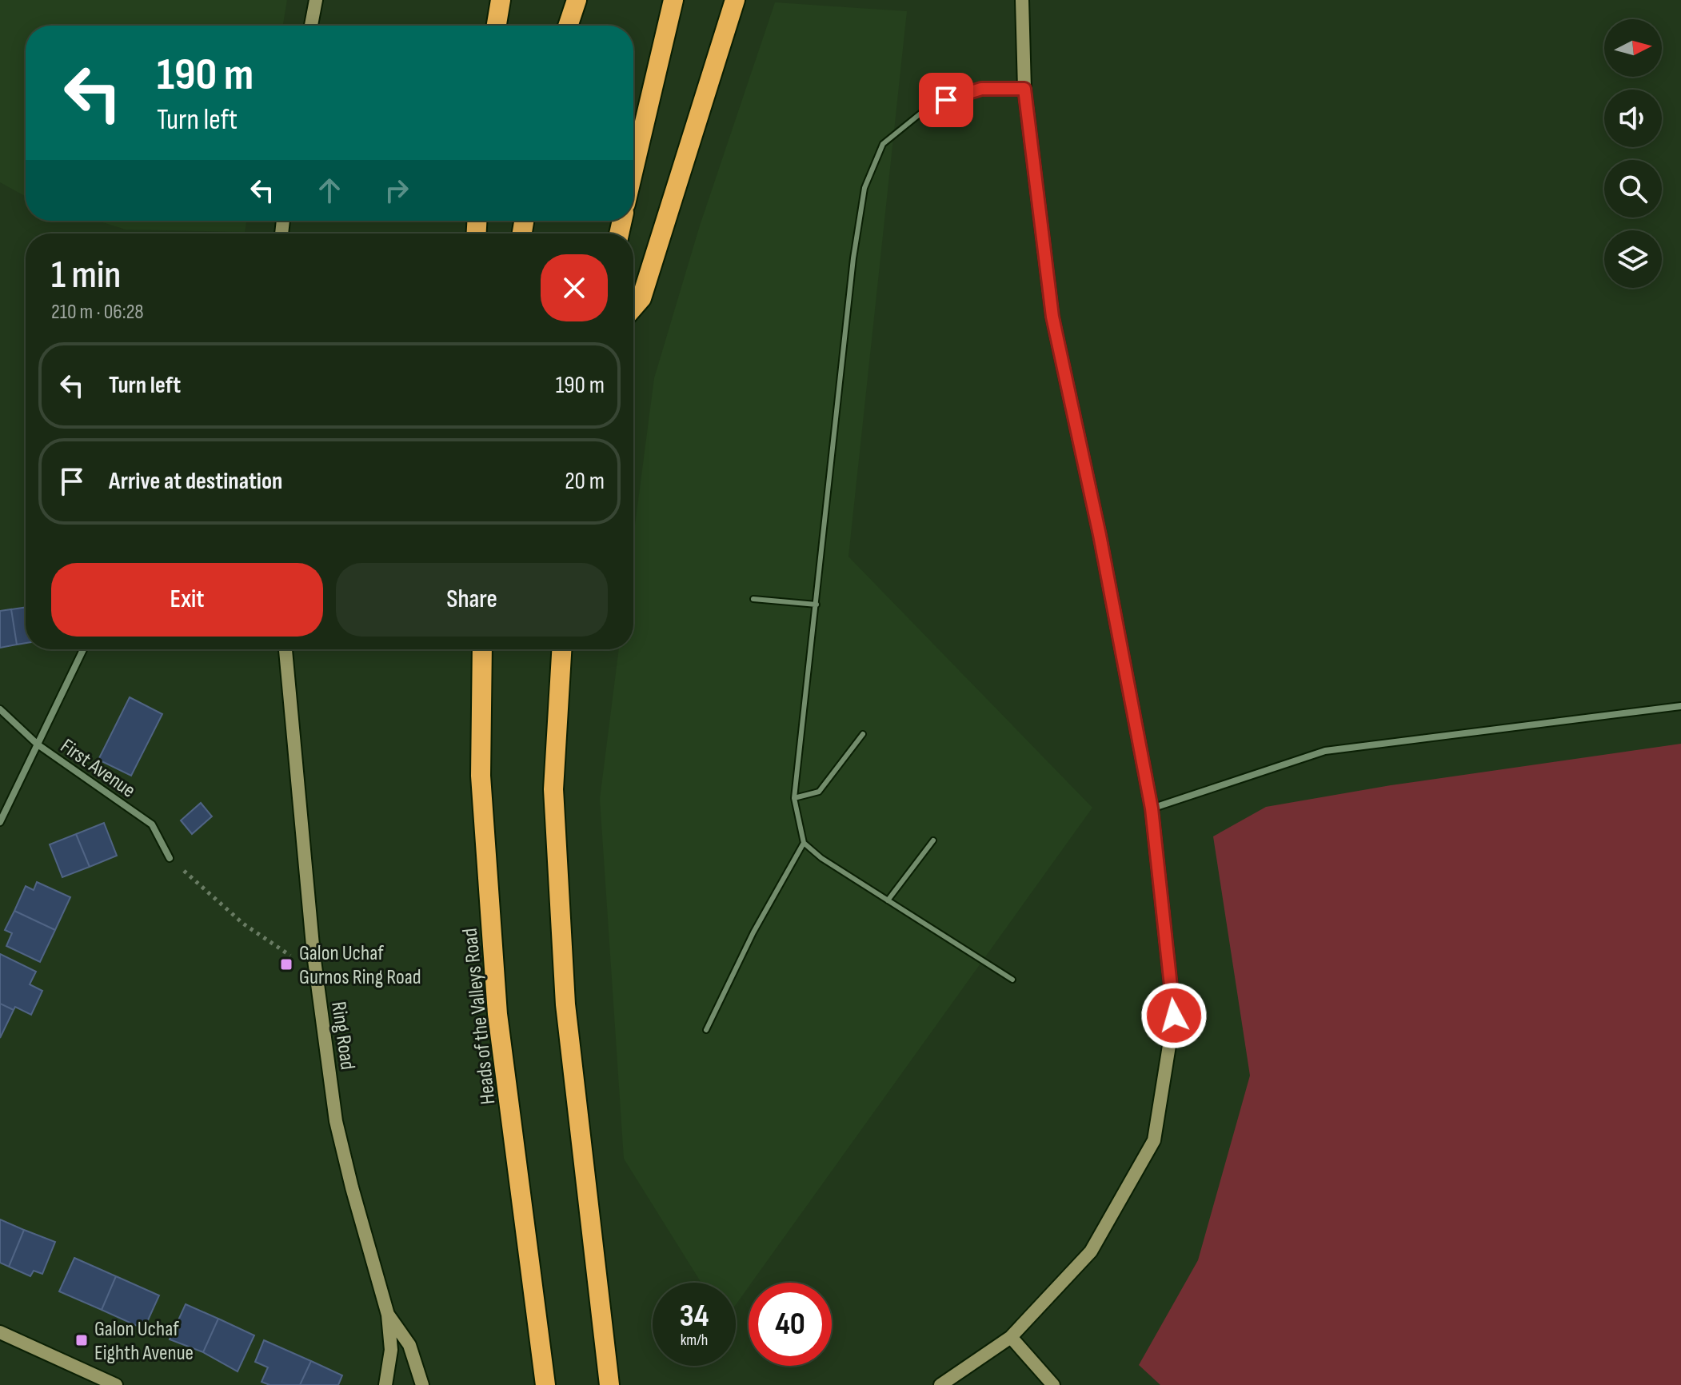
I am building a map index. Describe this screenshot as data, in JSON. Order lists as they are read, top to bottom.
{
  "streets": {
    "highway": ["Heads of the Valleys Road"],
    "street": ["First Avenue", "Ring Road"]
  },
  "places": {
    "transit": ["Galon Uchaf Gurnos Ring Road", "Galon Uchaf Eighth Avenue"]
  },
  "north": "right",
  "page": {
    "turn": ["190 m", "Turn left"],
    "heading": ["1 min", "210 m · 06:28"],
    "list": [
      {
        "name": "Turn left",
        "value": "190 m"
      },
      {
        "name": "Arrive at destination",
        "value": "20 m"
      }
    ],
    "buttons": ["Exit", "Share"],
    "speed": "34 km/h",
    "limit": "40"
  }
}
